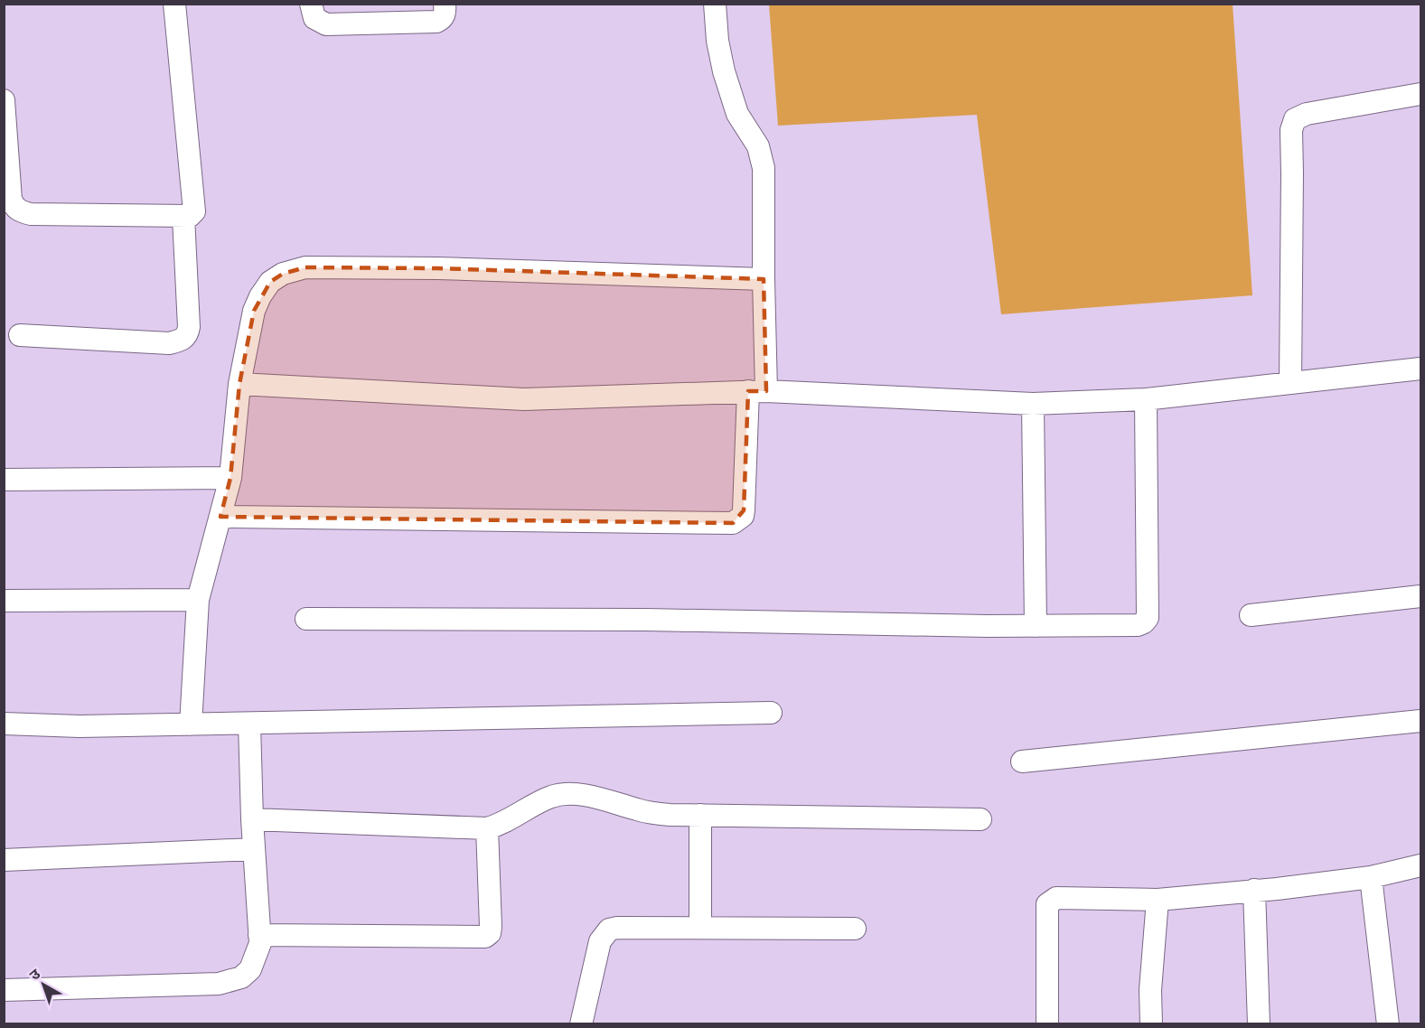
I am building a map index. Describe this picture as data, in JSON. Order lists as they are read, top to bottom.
{
  "north": "top left"
}
